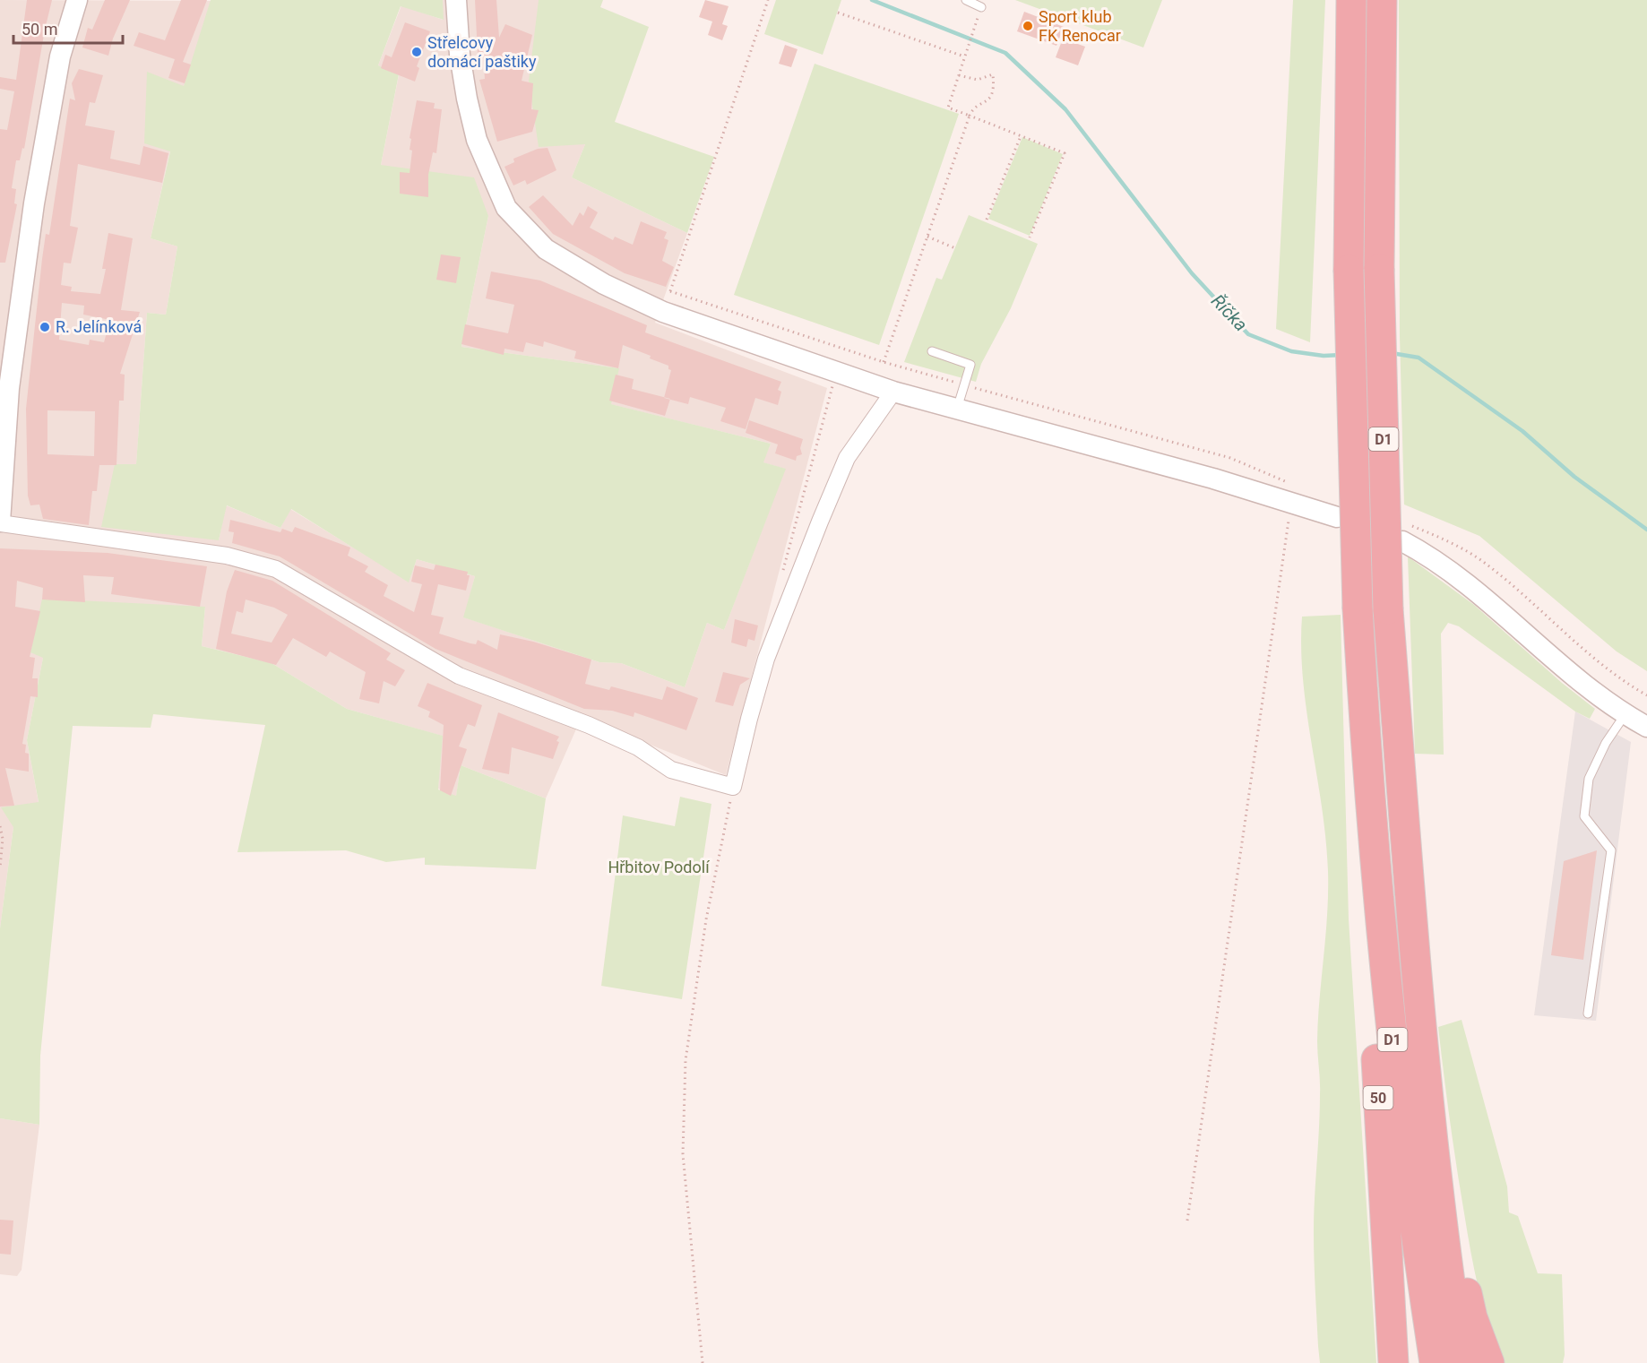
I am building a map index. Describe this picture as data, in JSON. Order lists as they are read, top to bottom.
{
  "streets": {
    "highway": ["D1", "50"]
  },
  "crossings": [
    ["D1", "50"]
  ],
  "water": ["Říčka"],
  "parks": ["Hřbitov Podolí"],
  "places": ["Sport klub FK Renocar", "Střelcovy domácí paštiky", "R. Jelínková"],
  "scale_bar": "50 m"
}
